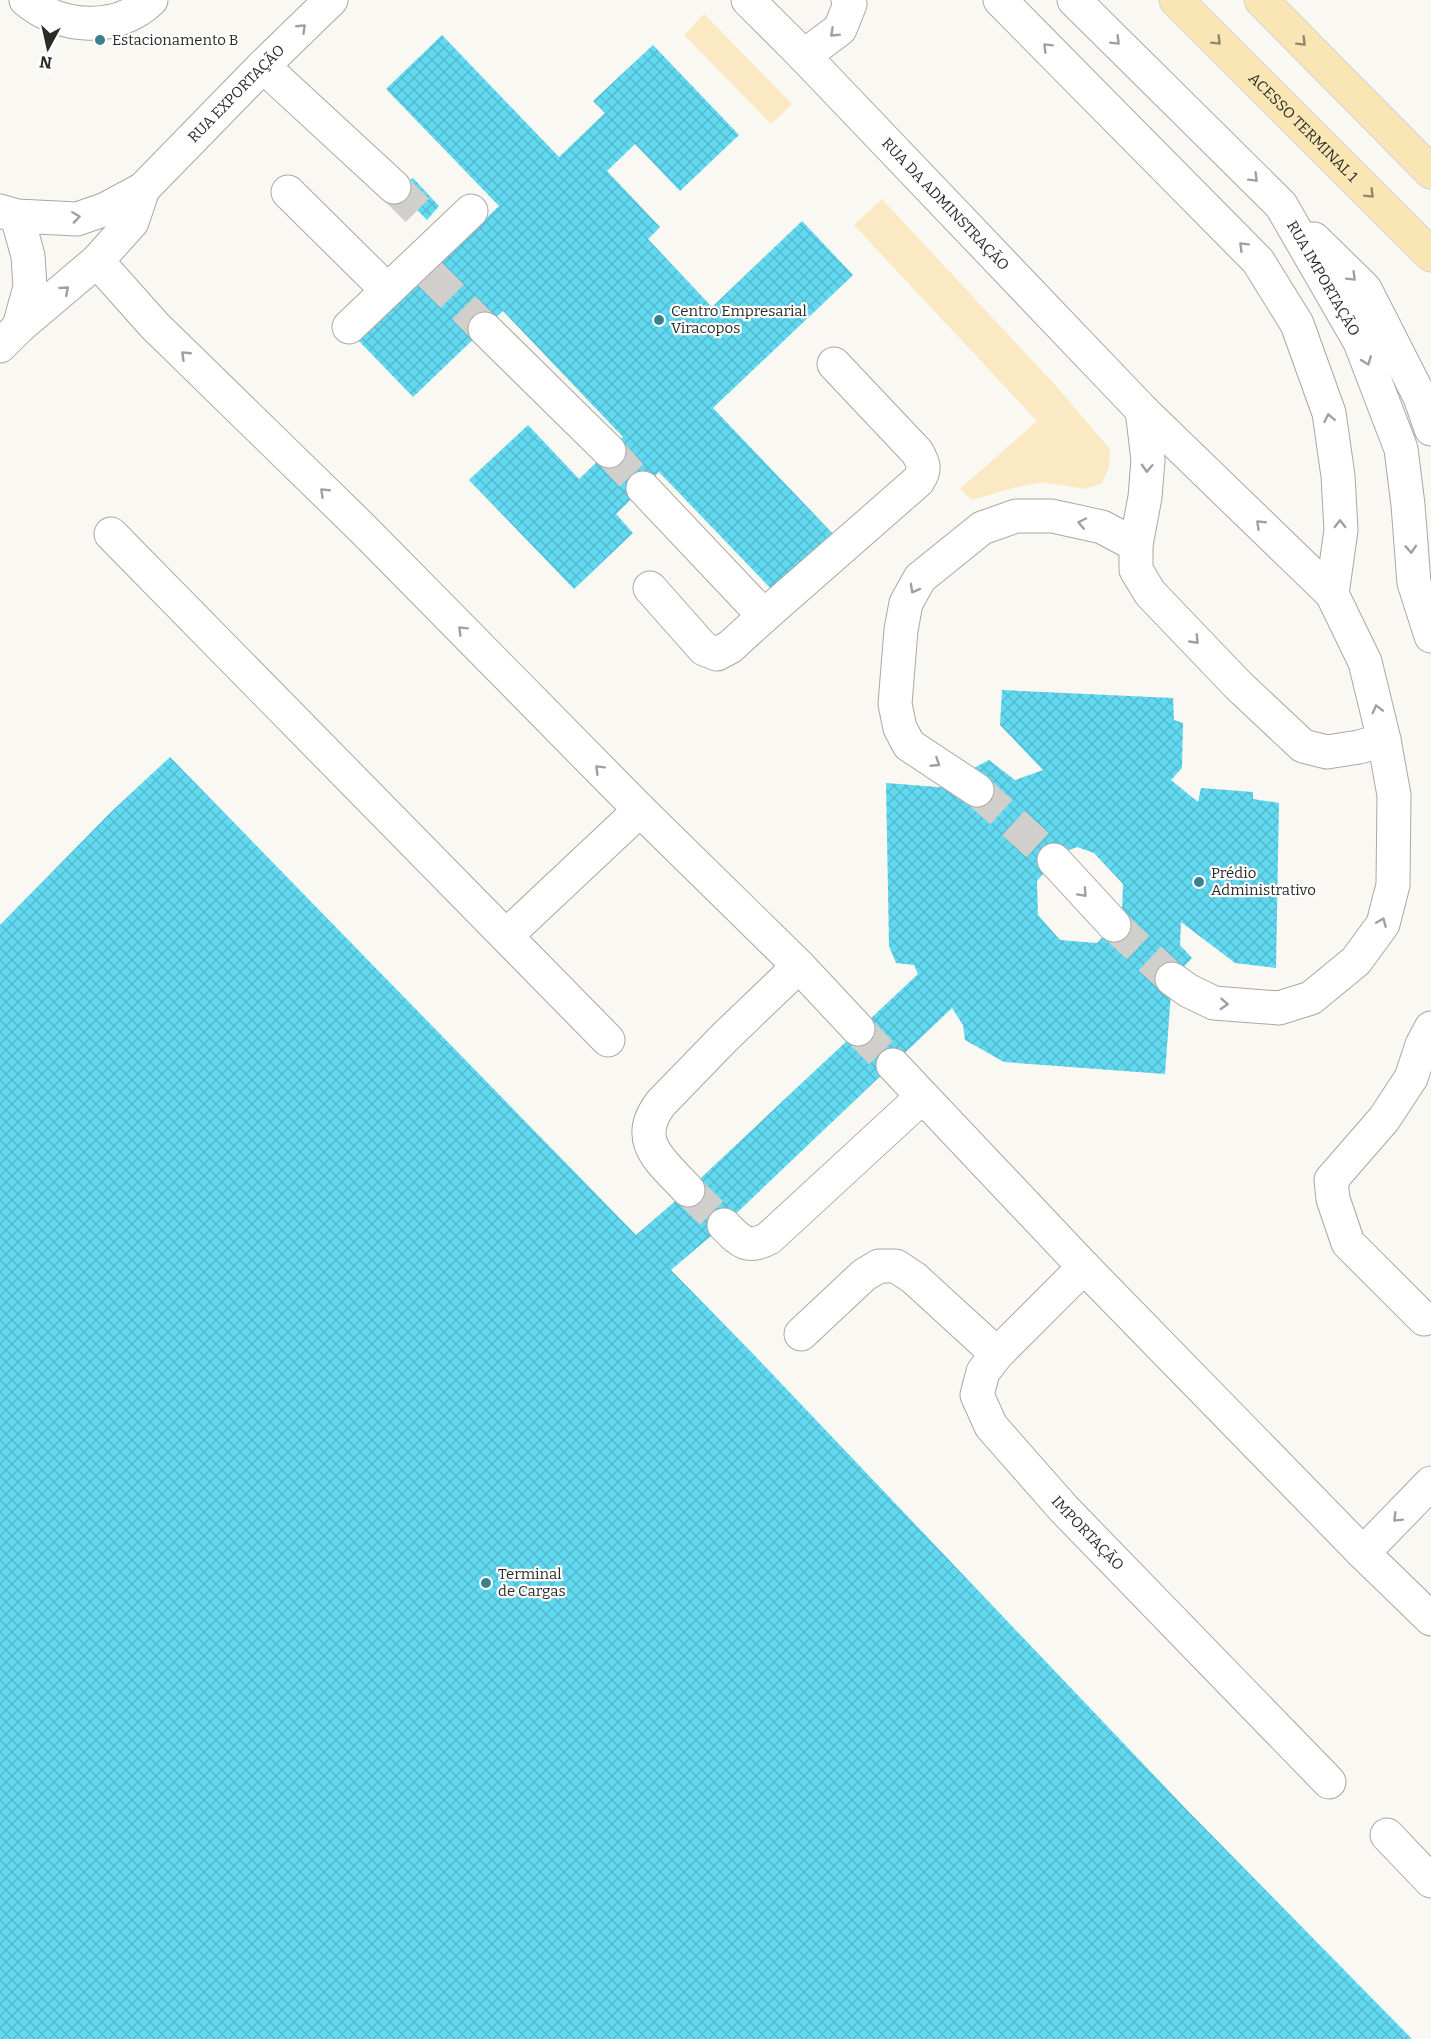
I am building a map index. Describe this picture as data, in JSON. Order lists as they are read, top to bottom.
{
  "streets": {
    "main road": ["ACESSO TERMINAL 1"],
    "street": [
      "RUA EXPORTAÇÃO",
      "RUA DA ADMINSTRAÇÃO",
      "RUA IMPORTAÇÃO",
      "IMPORTAÇÃO"
    ]
  },
  "places": [
    "Estacionamento B",
    "Centro Empresarial Viracopos",
    "Prédio Administrativo",
    "Terminal de Cargas"
  ],
  "north": "bottom"
}
